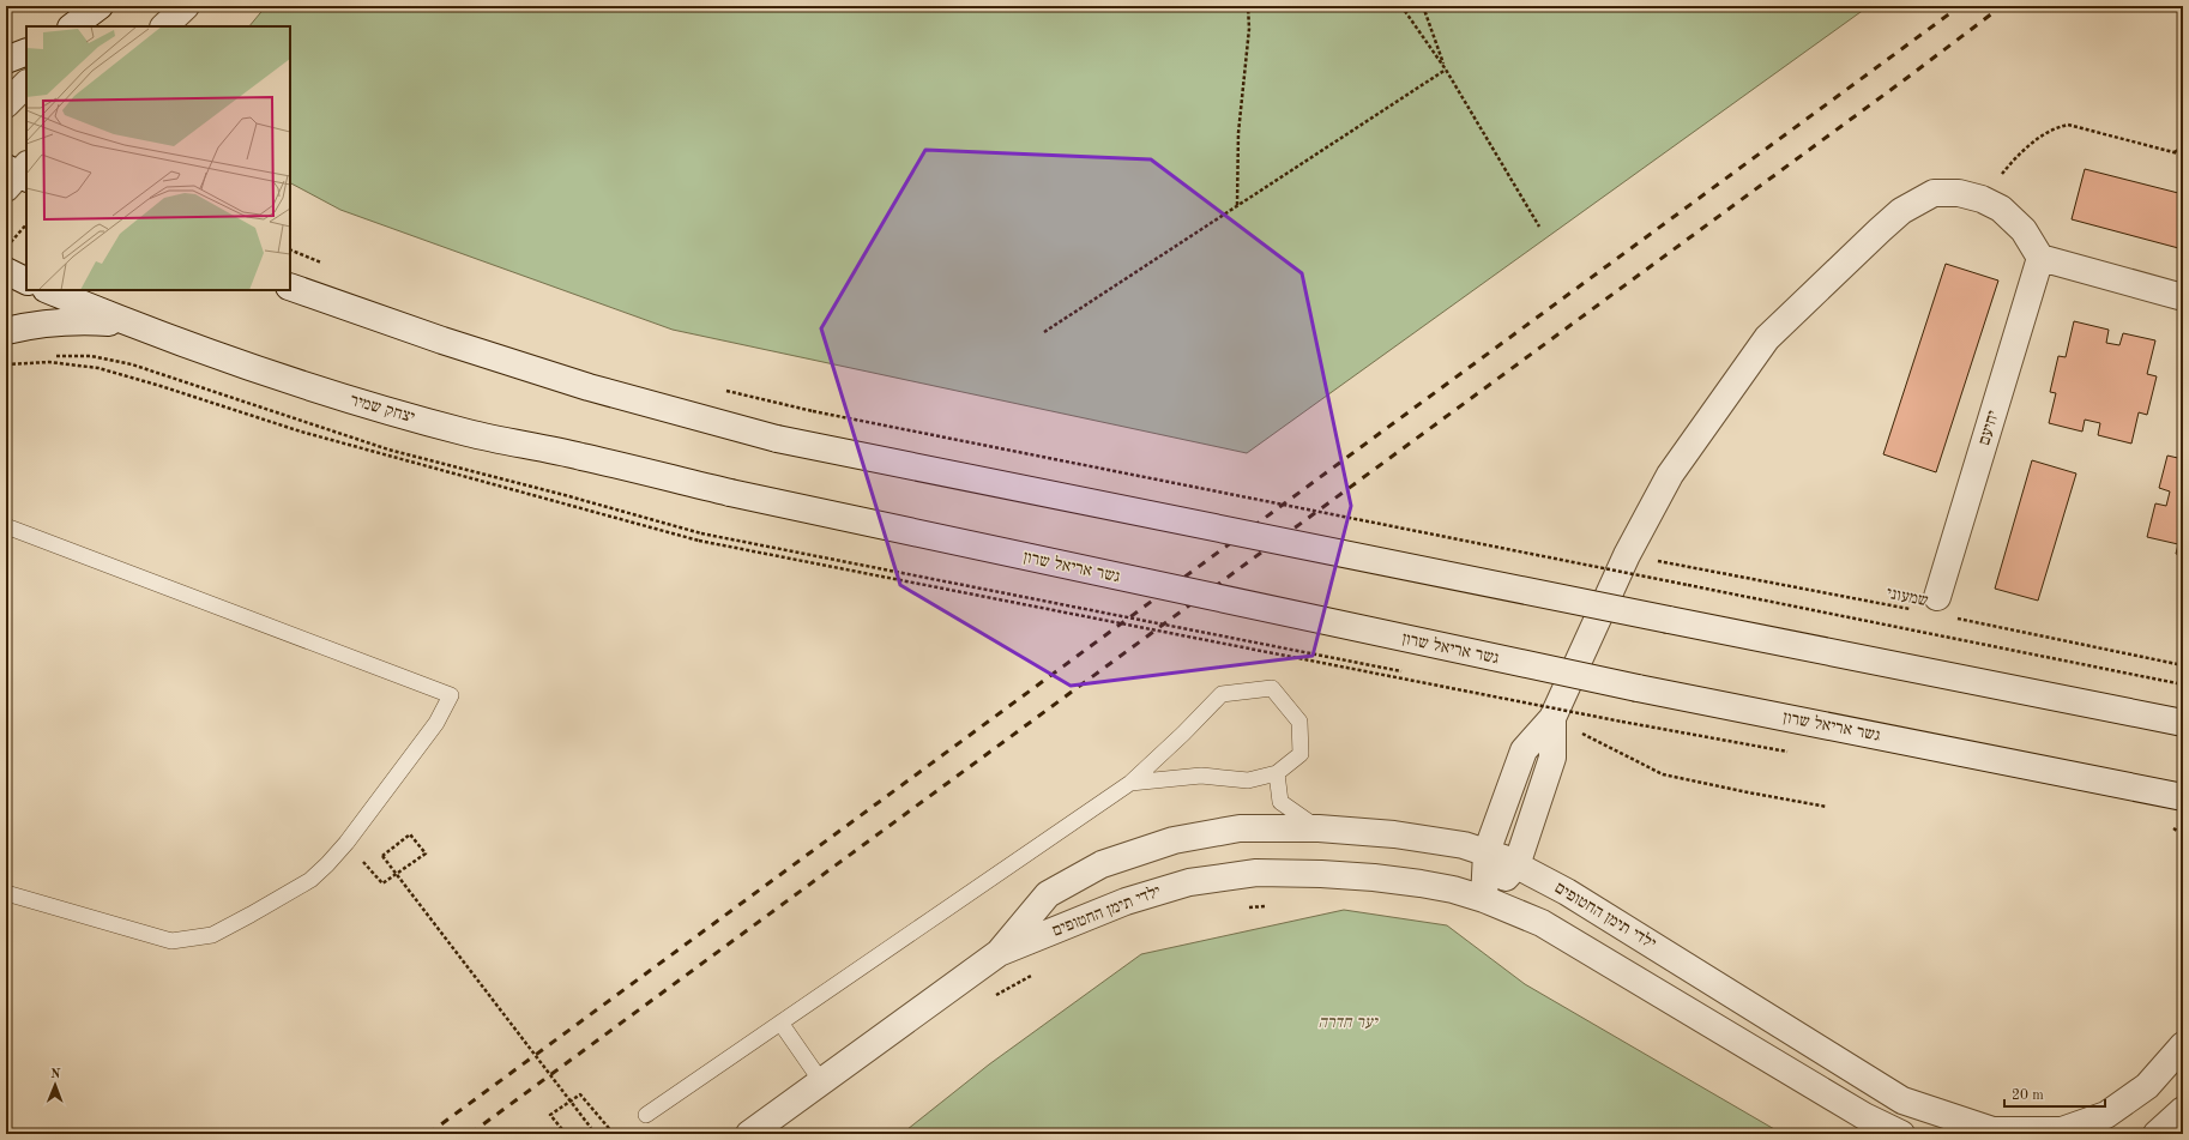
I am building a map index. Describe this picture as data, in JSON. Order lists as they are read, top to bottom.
{
  "streets": {
    "street": [
      "יצחק שמיר",
      "יחיעם",
      "גשר אריאל שרון",
      "ילדי תימן החטופים"
    ],
    "path": ["שמעוני"]
  },
  "crossings": [
    ["יצחק שמיר", "גשר אריאל שרון"]
  ],
  "parks": ["יער חדרה"],
  "scale_bar": "20 m",
  "north": "top"
}
